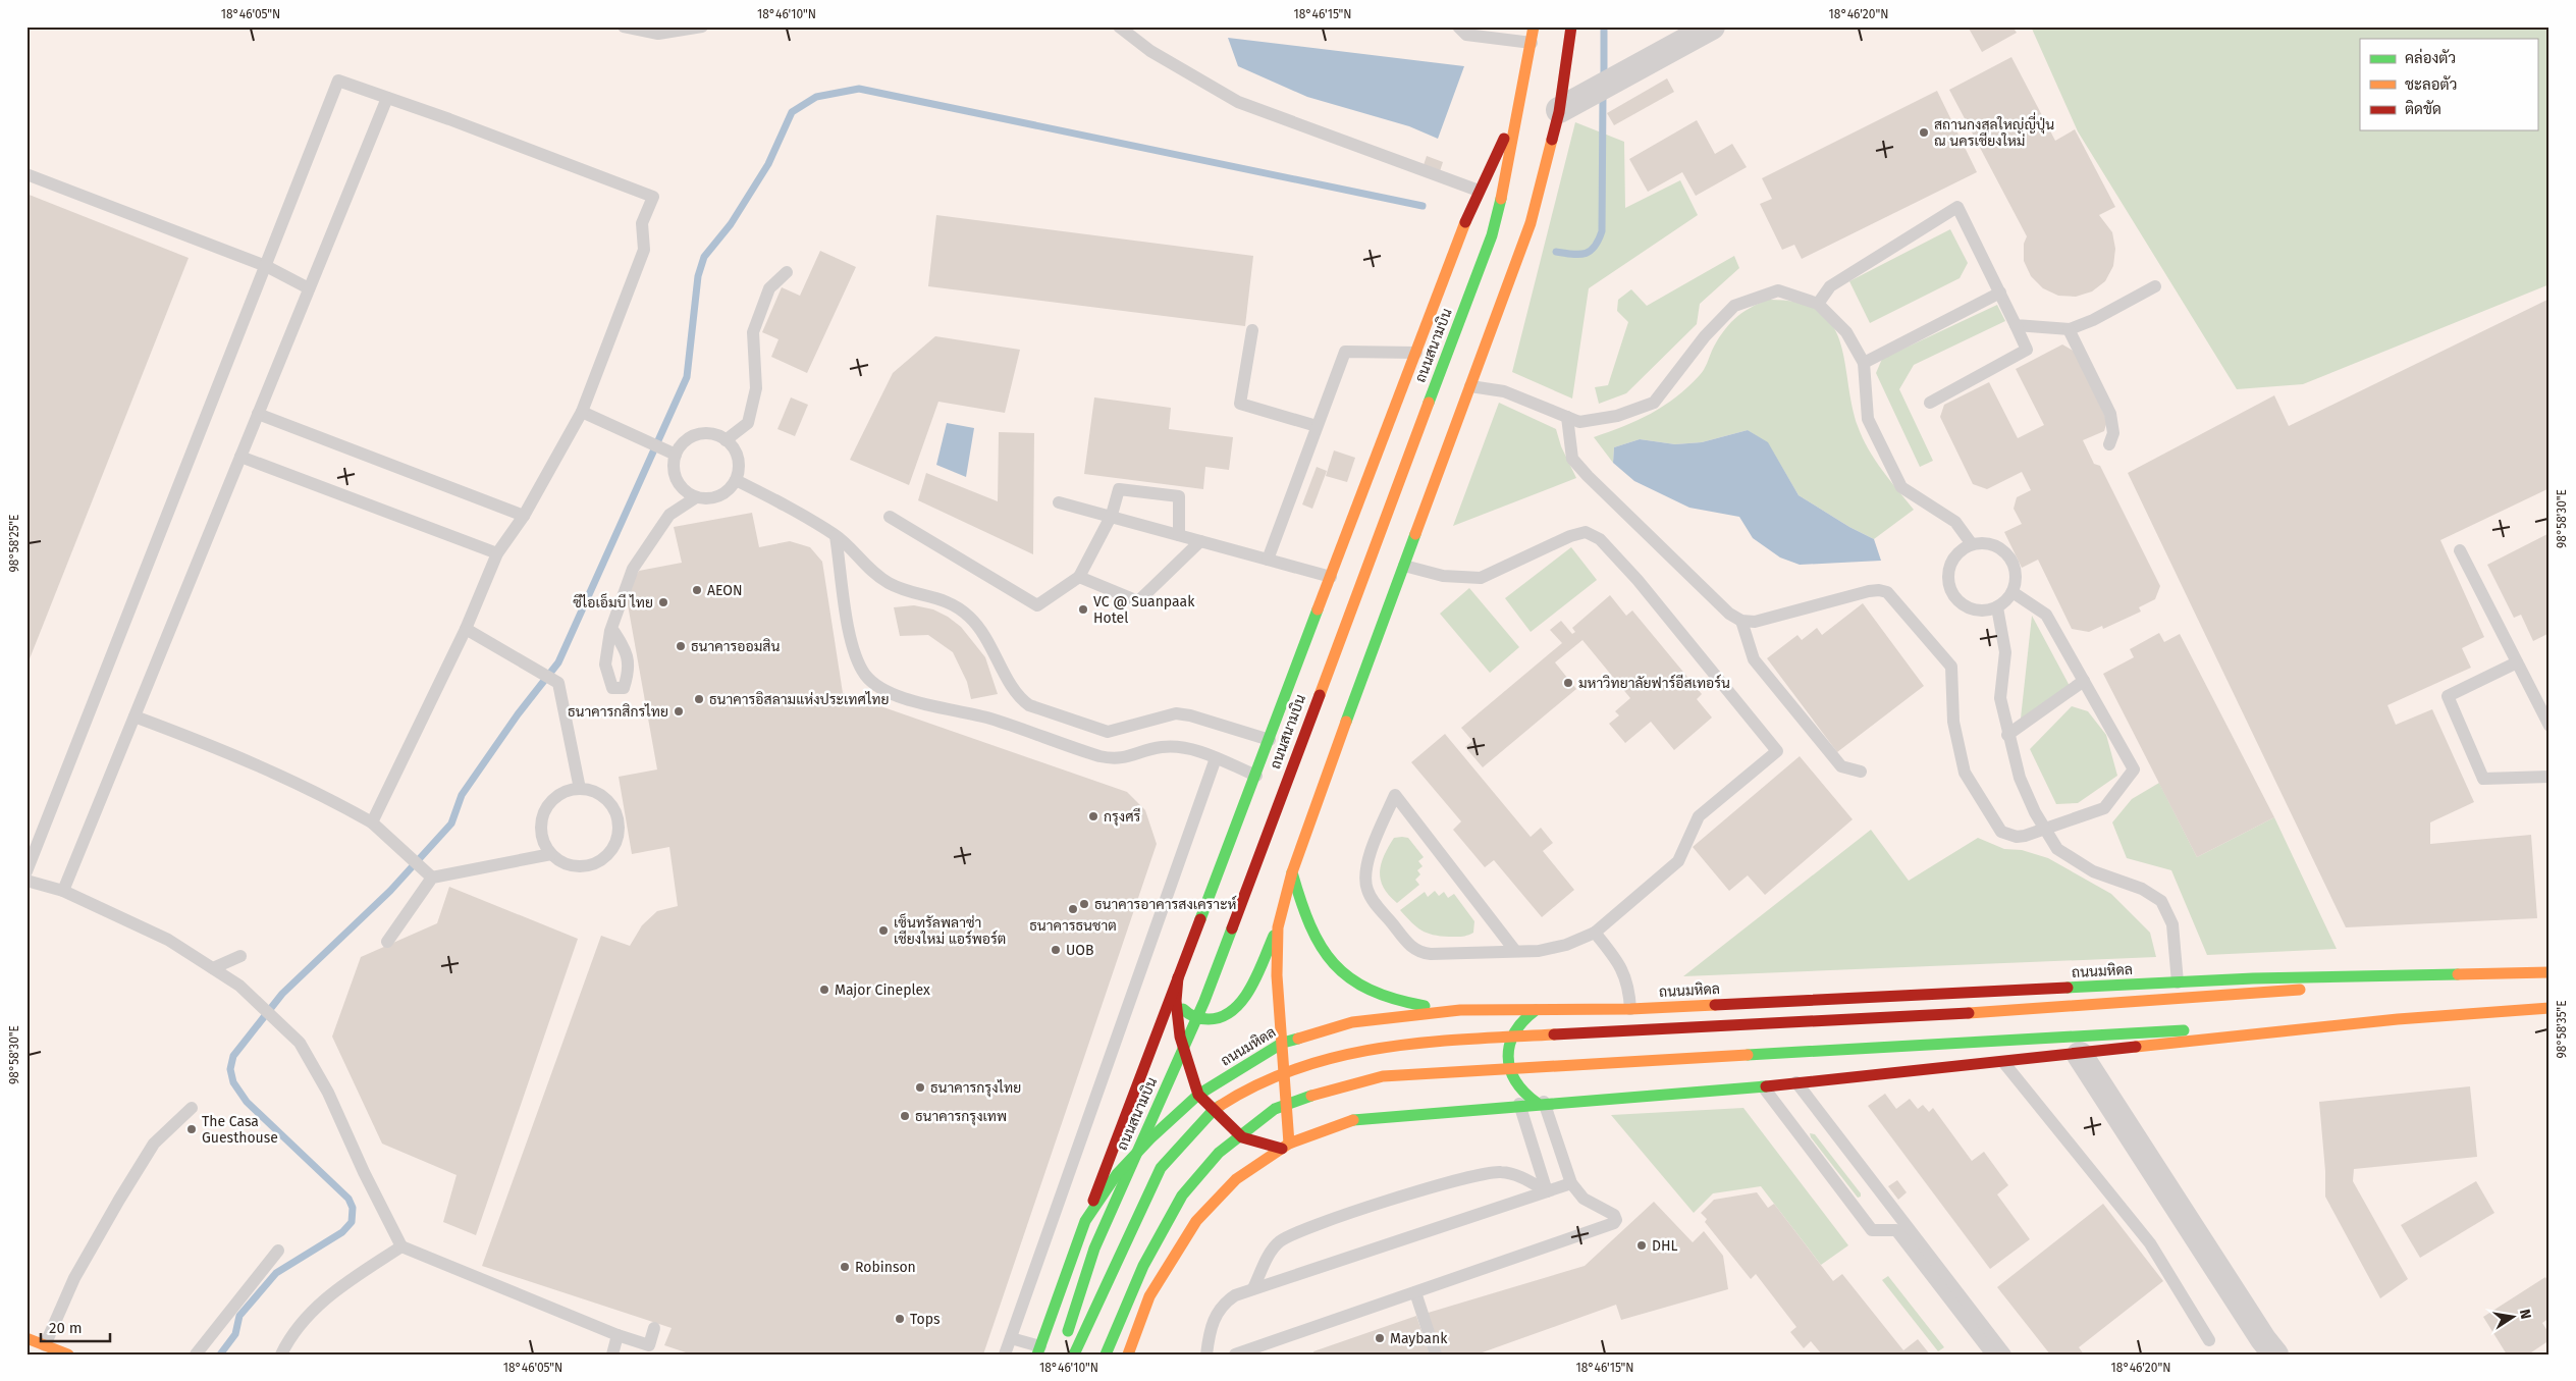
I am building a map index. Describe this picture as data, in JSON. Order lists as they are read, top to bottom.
{
  "streets": {
    "main road": ["ถนนสนามบิน", "ถนนมหิดล"]
  },
  "crossings": [
    ["ถนนสนามบิน", "ถนนมหิดล"]
  ],
  "places": [
    "สถานกงสุลใหญ่ญี่ปุ่น ณ นครเชียงใหม่",
    "AEON",
    "ซีไอเอ็มบี ไทย",
    "VC @ Suanpaak Hotel",
    "ธนาคารออมสิน",
    "มหาวิทยาลัยฟาร์อีสเทอร์น",
    "ธนาคารอิสลามแห่งประเทศไทย",
    "ธนาคารกสิกรไทย",
    "กรุงศรี",
    "ธนาคารอาคารสงเคราะห์",
    "ธนาคารธนชาต",
    "เซ็นทรัลพลาซ่า เชียงใหม่ แอร์พอร์ต",
    "UOB",
    "Major Cineplex",
    "ธนาคารกรุงไทย",
    "ธนาคารกรุงเทพ",
    "The Casa Guesthouse",
    "DHL",
    "Robinson",
    "Tops",
    "Maybank"
  ],
  "legend": ["คล่องตัว", "ชะลอตัว", "ติดขัด"],
  "scale_bar": "20 m",
  "north": "right",
  "coordinates": [
    "18°46'05\"N",
    "18°46'10\"N",
    "18°46'15\"N",
    "18°46'20\"N",
    "98°58'30\"E",
    "98°58'25\"E",
    "98°58'35\"E"
  ]
}
